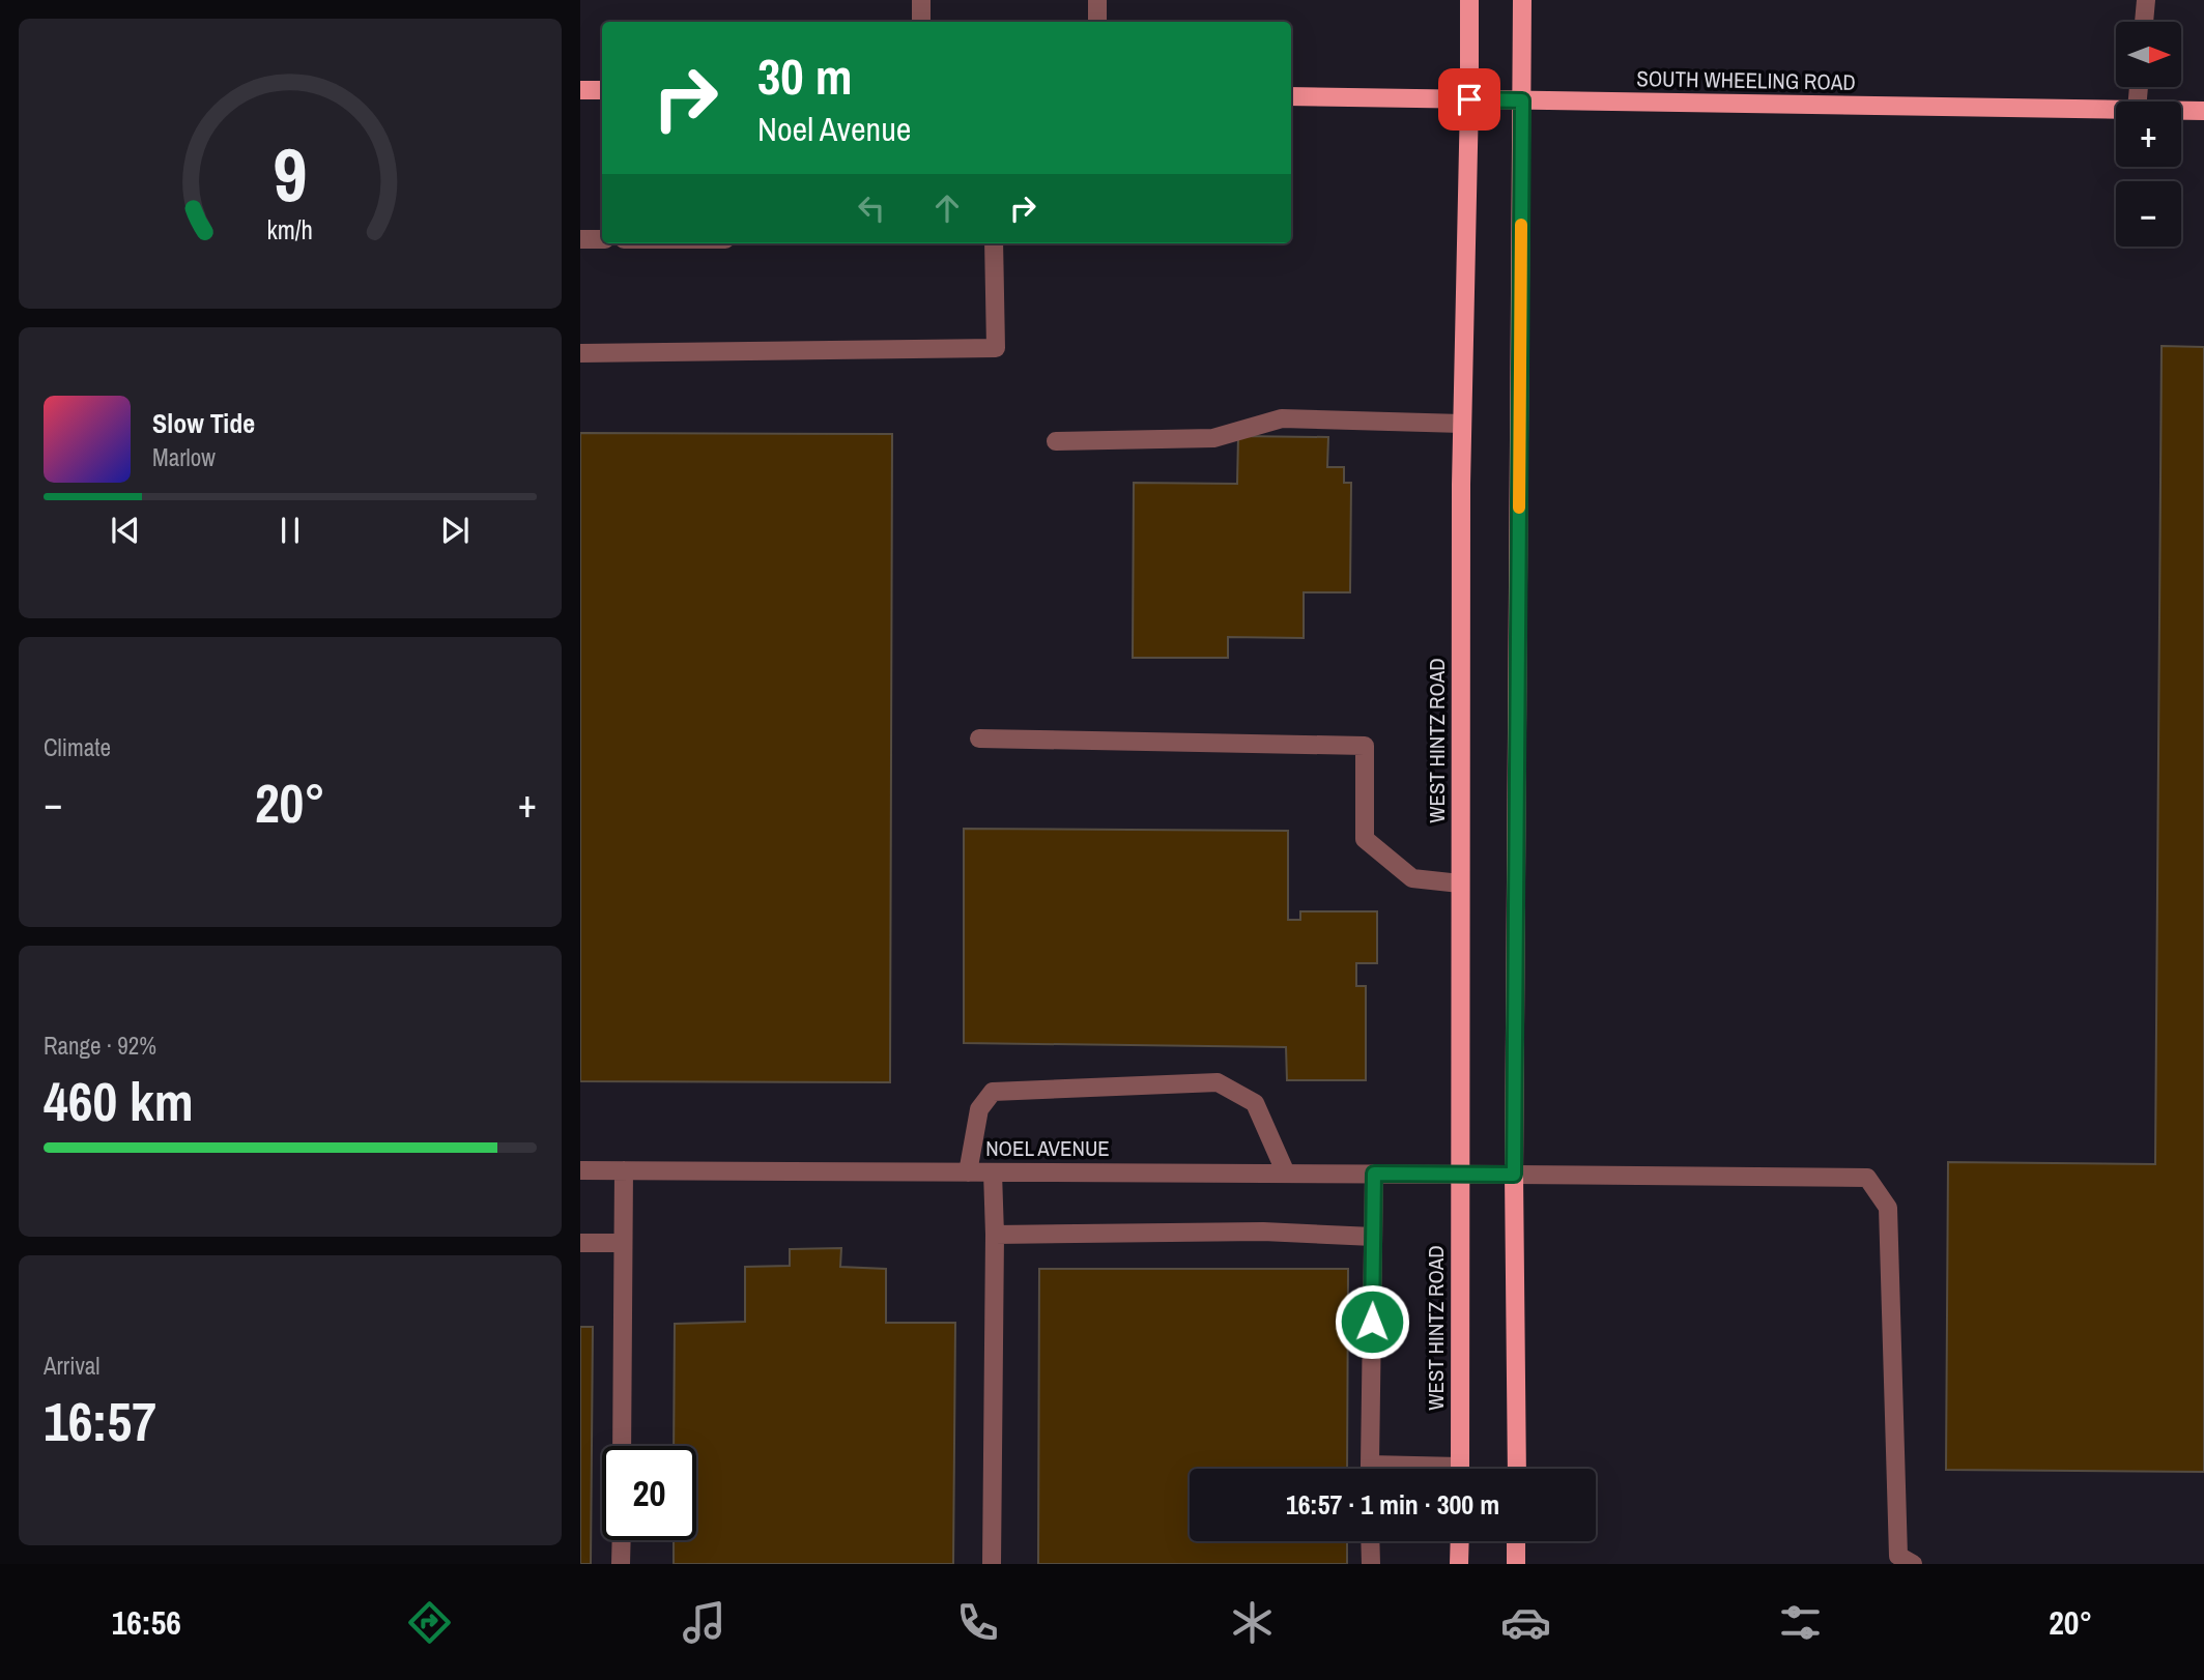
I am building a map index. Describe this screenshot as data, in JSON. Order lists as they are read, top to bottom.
{
  "streets": {
    "main road": ["SOUTH WHEELING ROAD", "WEST HINTZ ROAD"],
    "street": ["NOEL AVENUE"]
  },
  "crossings": [
    ["SOUTH WHEELING ROAD", "WEST HINTZ ROAD"],
    ["WEST HINTZ ROAD", "NOEL AVENUE"]
  ],
  "north": "right",
  "page": {
    "map_buttons": ["+", "−"],
    "turn": ["30 m", "Noel Avenue"],
    "song": ["Slow Tide", "Marlow"],
    "tile": [
      "Climate",
      ["Range · 92%", "460 km"],
      ["Arrival", "16:57"]
    ],
    "heat": ["−", "20°", "+"],
    "limit": "20",
    "trip": "16:57 · 1 min · 300 m",
    "tabs": ["16:56", "20°"],
    "gauge": ["9", "km/h"]
  }
}
